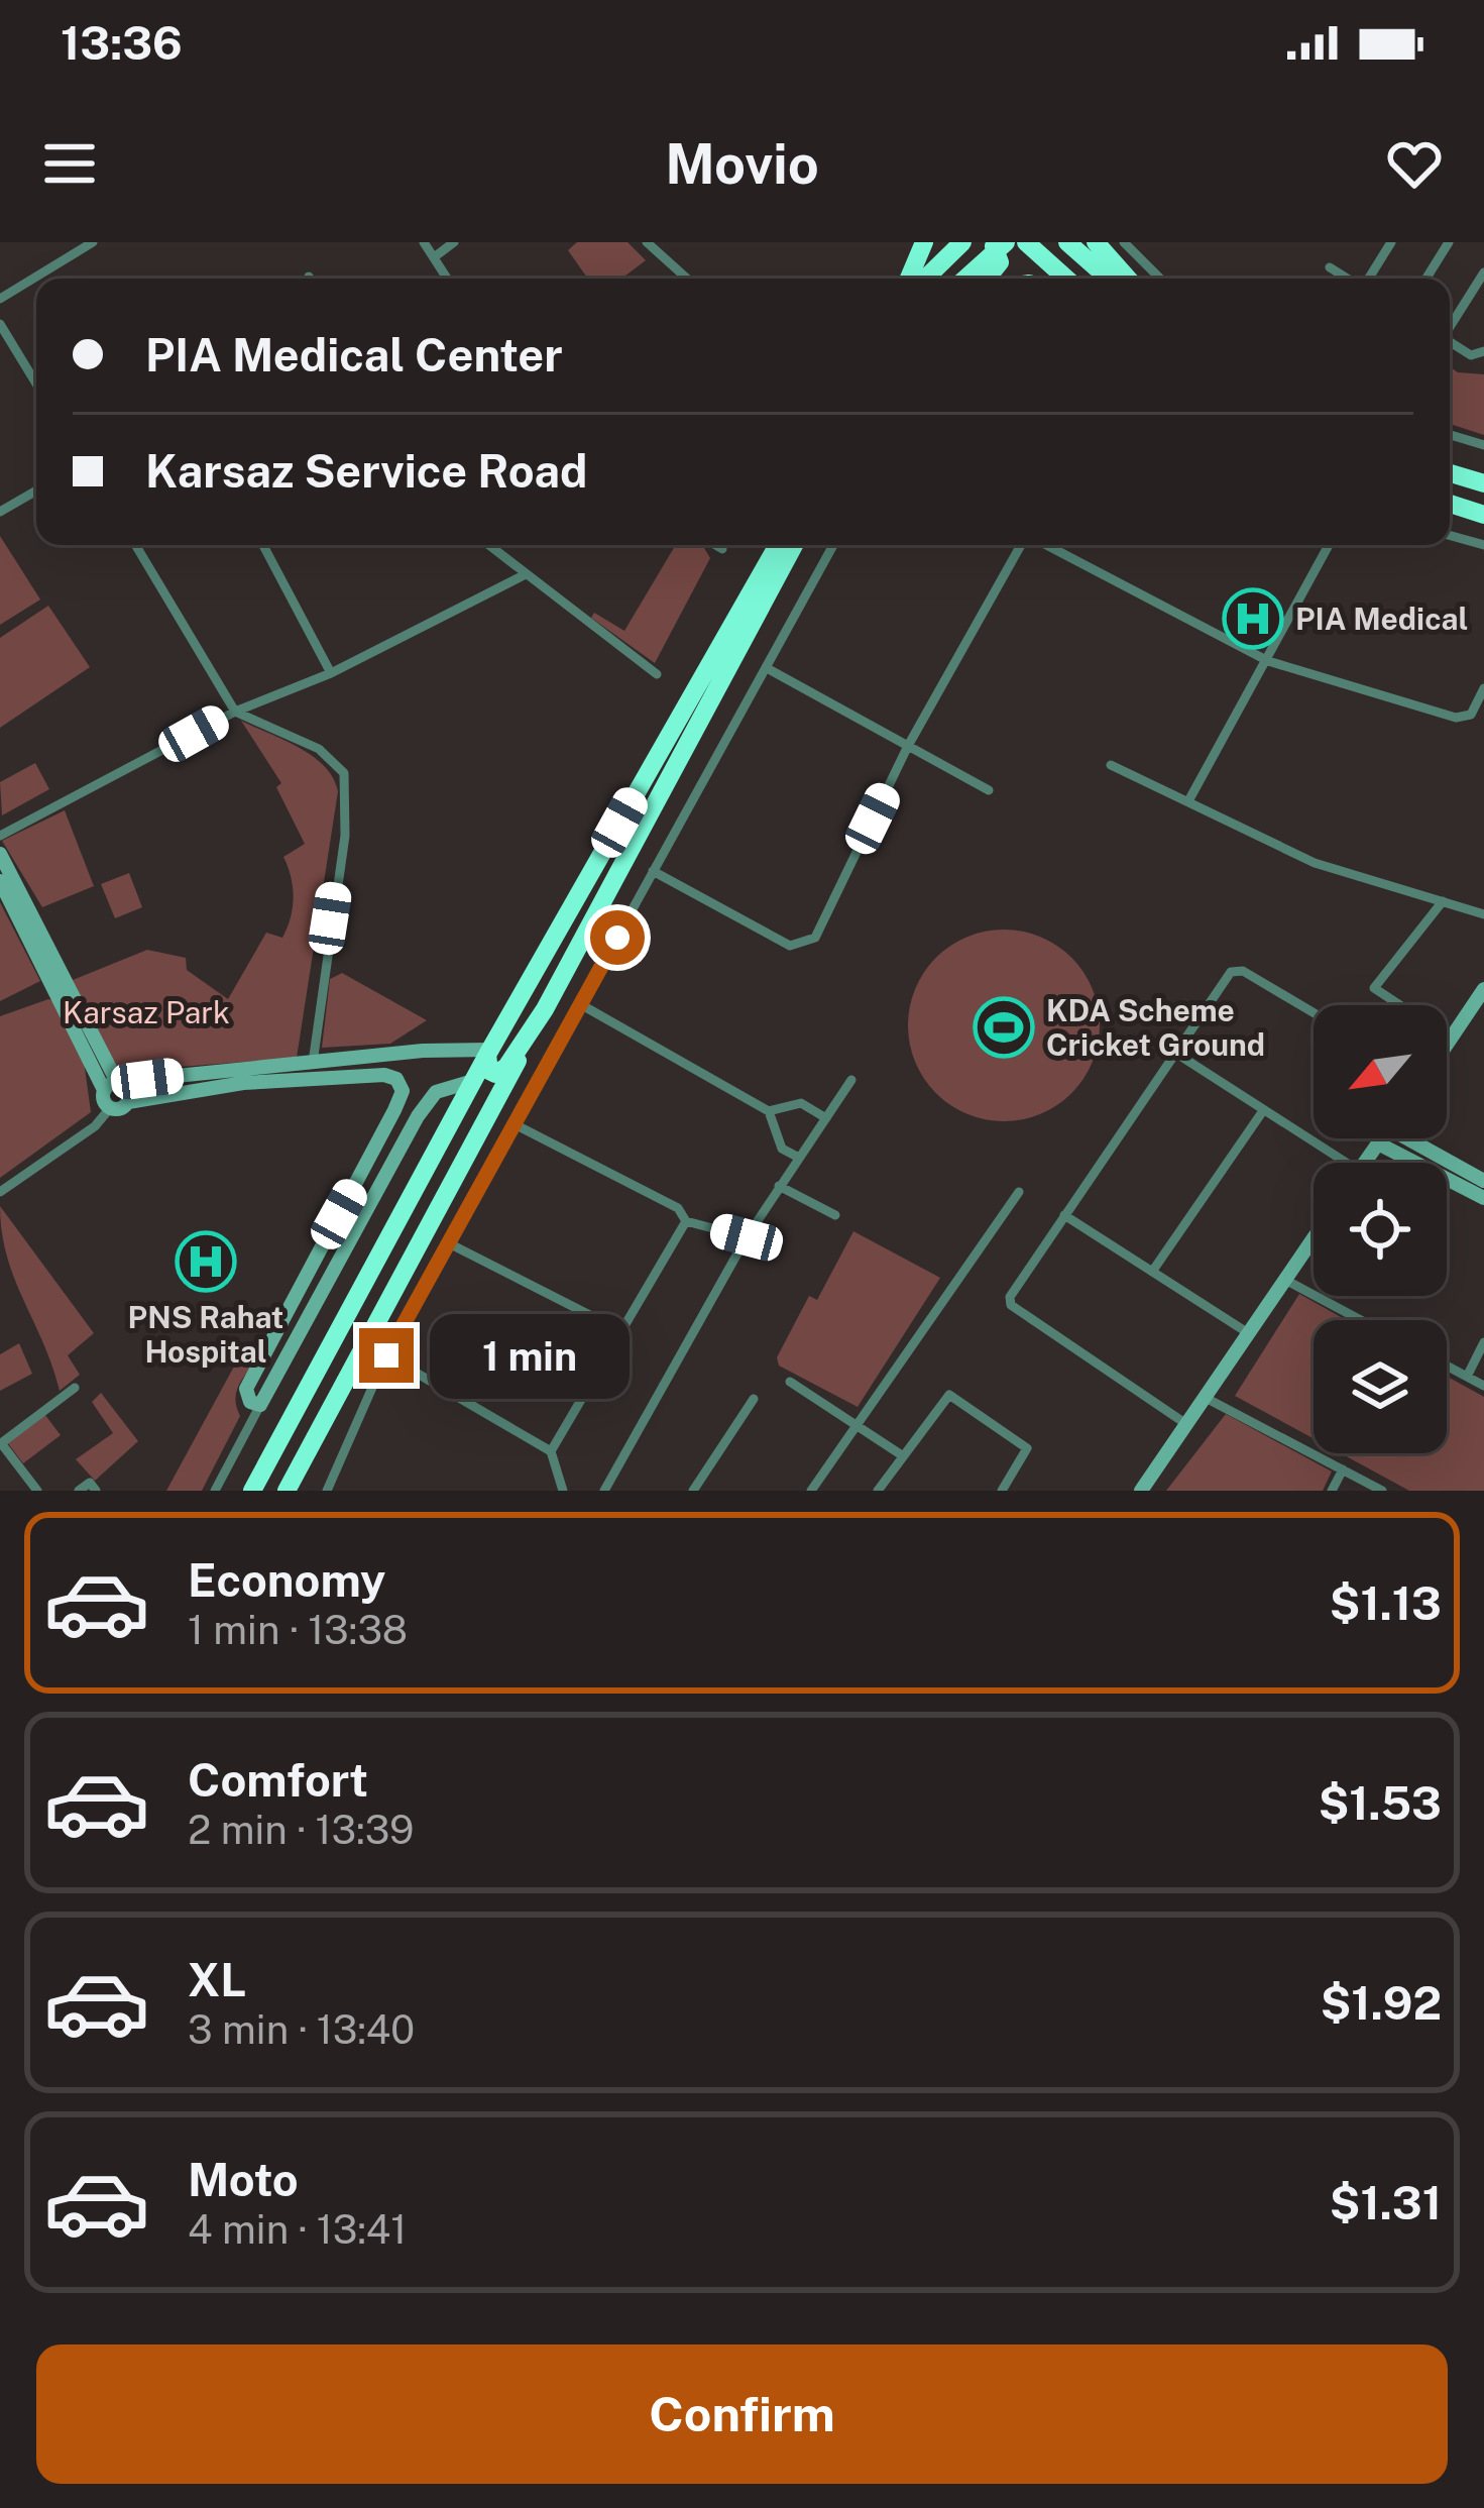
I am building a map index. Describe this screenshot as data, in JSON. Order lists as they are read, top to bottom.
{
  "parks": ["Karsaz Park"],
  "places": {
    "hospital": ["PIA Medical", "PNS Rahat Hospital"],
    "sports": ["KDA Scheme Cricket Ground"]
  },
  "north": "bottom left",
  "page": {
    "status": "13:36",
    "header": "Movio",
    "banner": ["PIA Medical Center", "Karsaz Service Road"],
    "bubble": "1 min",
    "list": [
      {
        "name": "Economy",
        "note": "1 min · 13:38",
        "value": "$1.13"
      },
      {
        "name": "Comfort",
        "note": "2 min · 13:39",
        "value": "$1.53"
      },
      {
        "name": "XL",
        "note": "3 min · 13:40",
        "value": "$1.92"
      },
      {
        "name": "Moto",
        "note": "4 min · 13:41",
        "value": "$1.31"
      }
    ],
    "buttons": "Confirm"
  }
}
